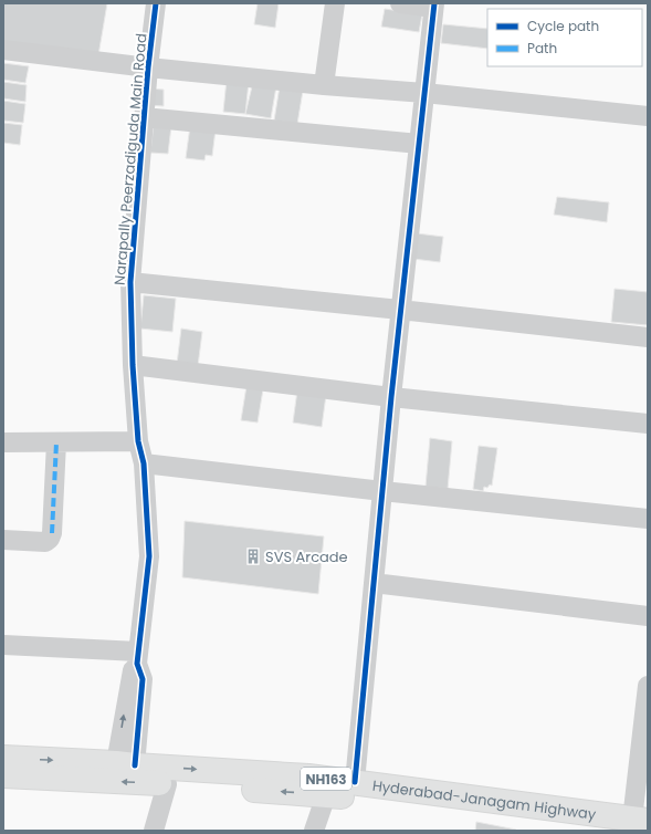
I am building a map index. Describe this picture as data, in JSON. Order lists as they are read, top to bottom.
{
  "streets": {
    "highway": ["NH163", "Hyderabad-Janagam Highway"],
    "street": ["Narapally Peerzadiguda Main Road"]
  },
  "crossings": [
    ["Narapally Peerzadiguda Main Road", "Hyderabad-Janagam Highway"]
  ],
  "places": {
    "building": ["SVS Arcade"]
  },
  "legend": ["Cycle path", "Path"]
}
